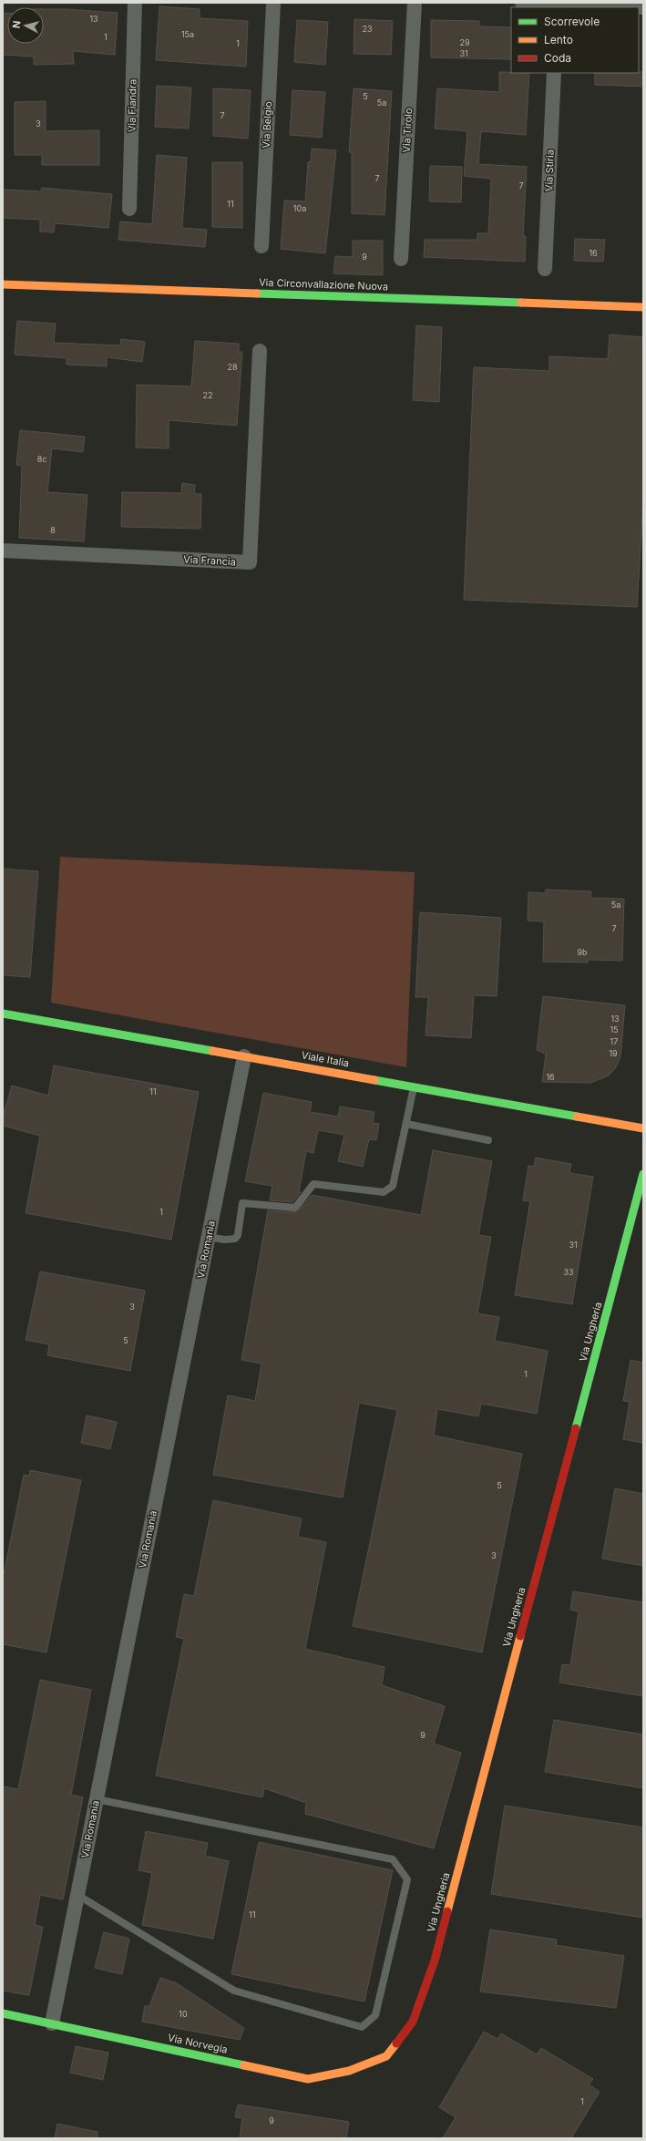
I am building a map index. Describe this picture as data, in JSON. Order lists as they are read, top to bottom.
{
  "streets": {
    "street": [
      "Via Fiandra",
      "Via Belgio",
      "Via Tirolo",
      "Via Stiria",
      "Via Circonvallazione Nuova",
      "Via Francia",
      "Viale Italia",
      "Via Romania",
      "Via Ungheria",
      "Via Norvegia"
    ]
  },
  "crossings": [
    ["Viale Italia", "Via Romania"],
    ["Via Romania", "Via Norvegia"],
    ["Via Ungheria", "Via Norvegia"]
  ],
  "house_numbers": [
    "13",
    "23",
    "15a",
    "1",
    "29",
    "1",
    "31",
    "5",
    "5a",
    "7",
    "3",
    "7",
    "7",
    "11",
    "10a",
    "16",
    "9",
    "28",
    "22",
    "8c",
    "8",
    "5a",
    "7",
    "9b",
    "13",
    "15",
    "17",
    "19",
    "16",
    "11",
    "1",
    "31",
    "33",
    "3",
    "5",
    "1",
    "5",
    "3",
    "9",
    "11",
    "10",
    "1",
    "9"
  ],
  "legend": ["Scorrevole", "Lento", "Coda"],
  "north": "left"
}
